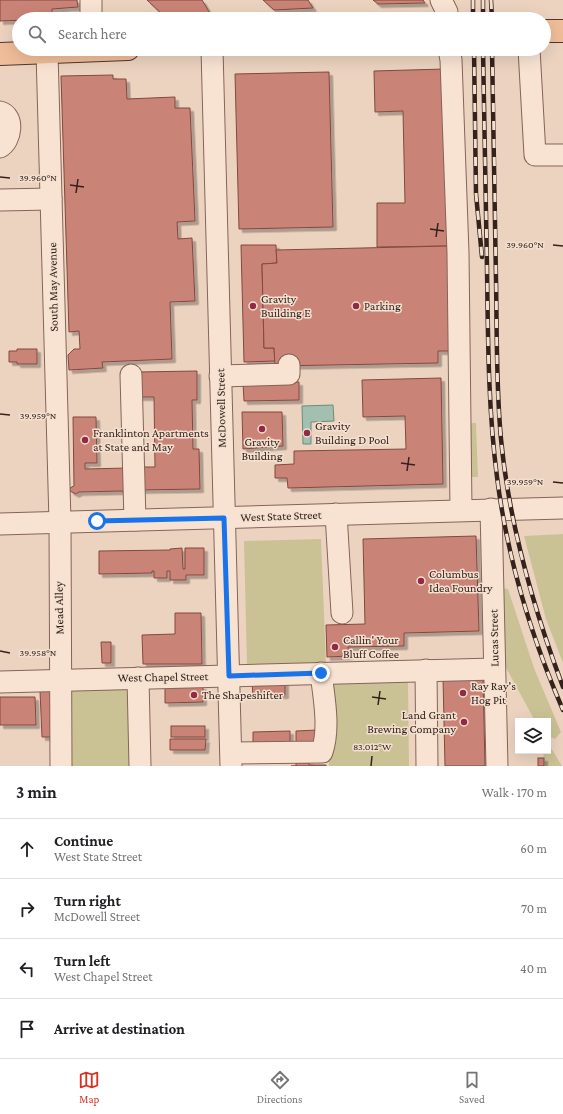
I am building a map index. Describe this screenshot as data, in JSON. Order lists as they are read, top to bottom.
{
  "streets": {
    "street": [
      "South May Avenue",
      "McDowell Street",
      "West State Street",
      "Mead Alley",
      "Lucas Street",
      "West Chapel Street"
    ]
  },
  "crossings": [
    ["South May Avenue", "West State Street"],
    ["South May Avenue", "Mead Alley"],
    ["McDowell Street", "West State Street"],
    ["McDowell Street", "West Chapel Street"],
    ["West State Street", "Mead Alley"],
    ["West State Street", "Lucas Street"],
    ["Mead Alley", "West Chapel Street"],
    ["Lucas Street", "West Chapel Street"]
  ],
  "places": [
    "Gravity Building E",
    "Parking",
    "Gravity Building",
    "Gravity Building D Pool",
    "Franklinton Apartments at State and May",
    "Columbus Idea Foundry",
    "Callin' Your Bluff Coffee",
    "Ray Ray's Hog Pit",
    "The Shapeshifter",
    "Land Grant Brewing Company"
  ],
  "page": {
    "search": "Search here",
    "heading": ["3 min", "Walk · 170 m"],
    "list": [
      ["Continue", "West State Street", "60 m"],
      ["Turn right", "McDowell Street", "70 m"],
      ["Turn left", "West Chapel Street", "40 m"],
      "Arrive at destination"
    ],
    "nav": ["Map", "Directions", "Saved"]
  },
  "coordinates": [
    "39.960°N",
    "39.959°N",
    "39.958°N",
    "83.012°W"
  ]
}
